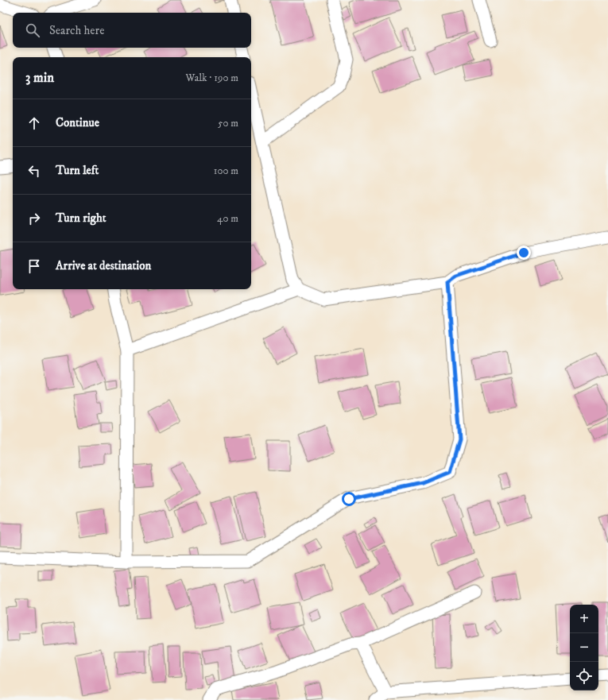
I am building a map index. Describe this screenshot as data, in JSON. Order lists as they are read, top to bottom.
{
  "page": {
    "search": "Search here",
    "heading": ["3 min", "Walk · 190 m"],
    "list": [
      ["Continue", "50 m"],
      ["Turn left", "100 m"],
      ["Turn right", "40 m"],
      "Arrive at destination"
    ],
    "map_buttons": ["+", "−"]
  }
}
